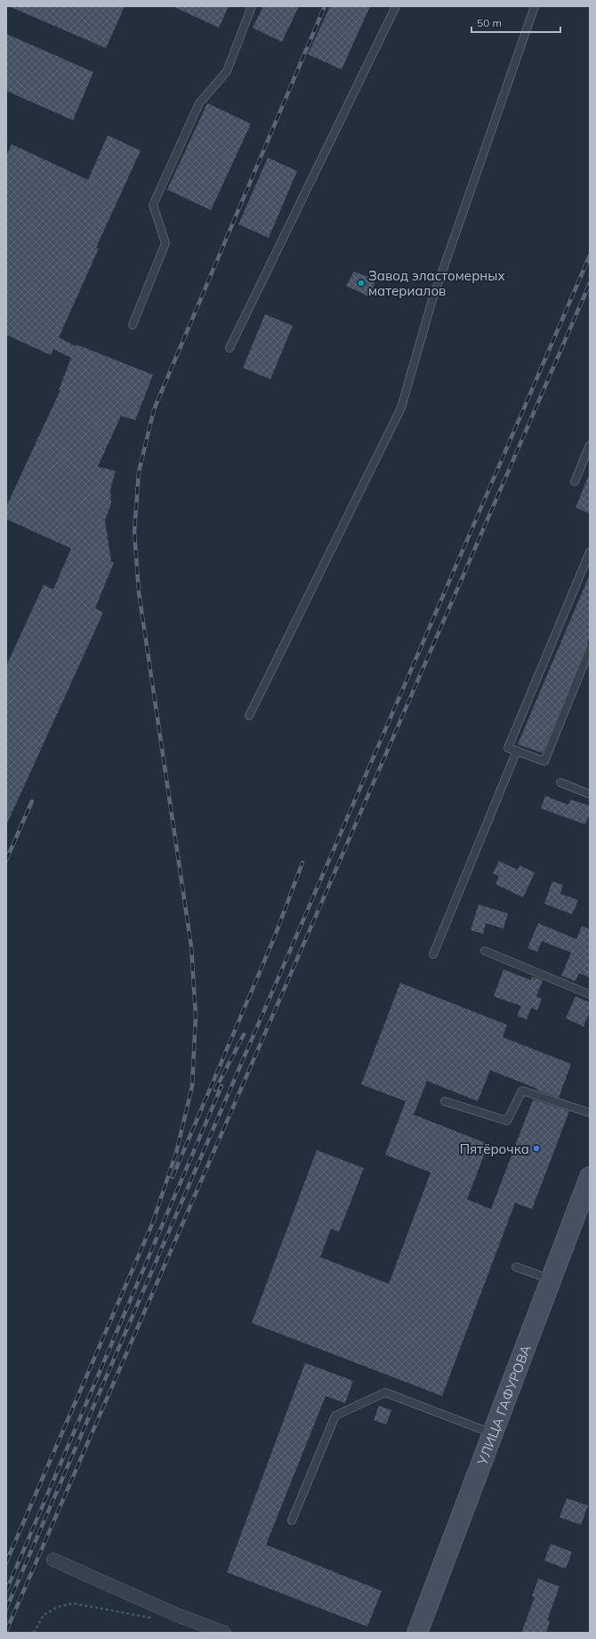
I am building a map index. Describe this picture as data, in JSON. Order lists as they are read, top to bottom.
{
  "streets": {
    "main road": ["УЛИЦА ГАФУРОВА"]
  },
  "places": ["Завод эластомерных материалов", "Пятёрочка"],
  "scale_bar": "50 m"
}
